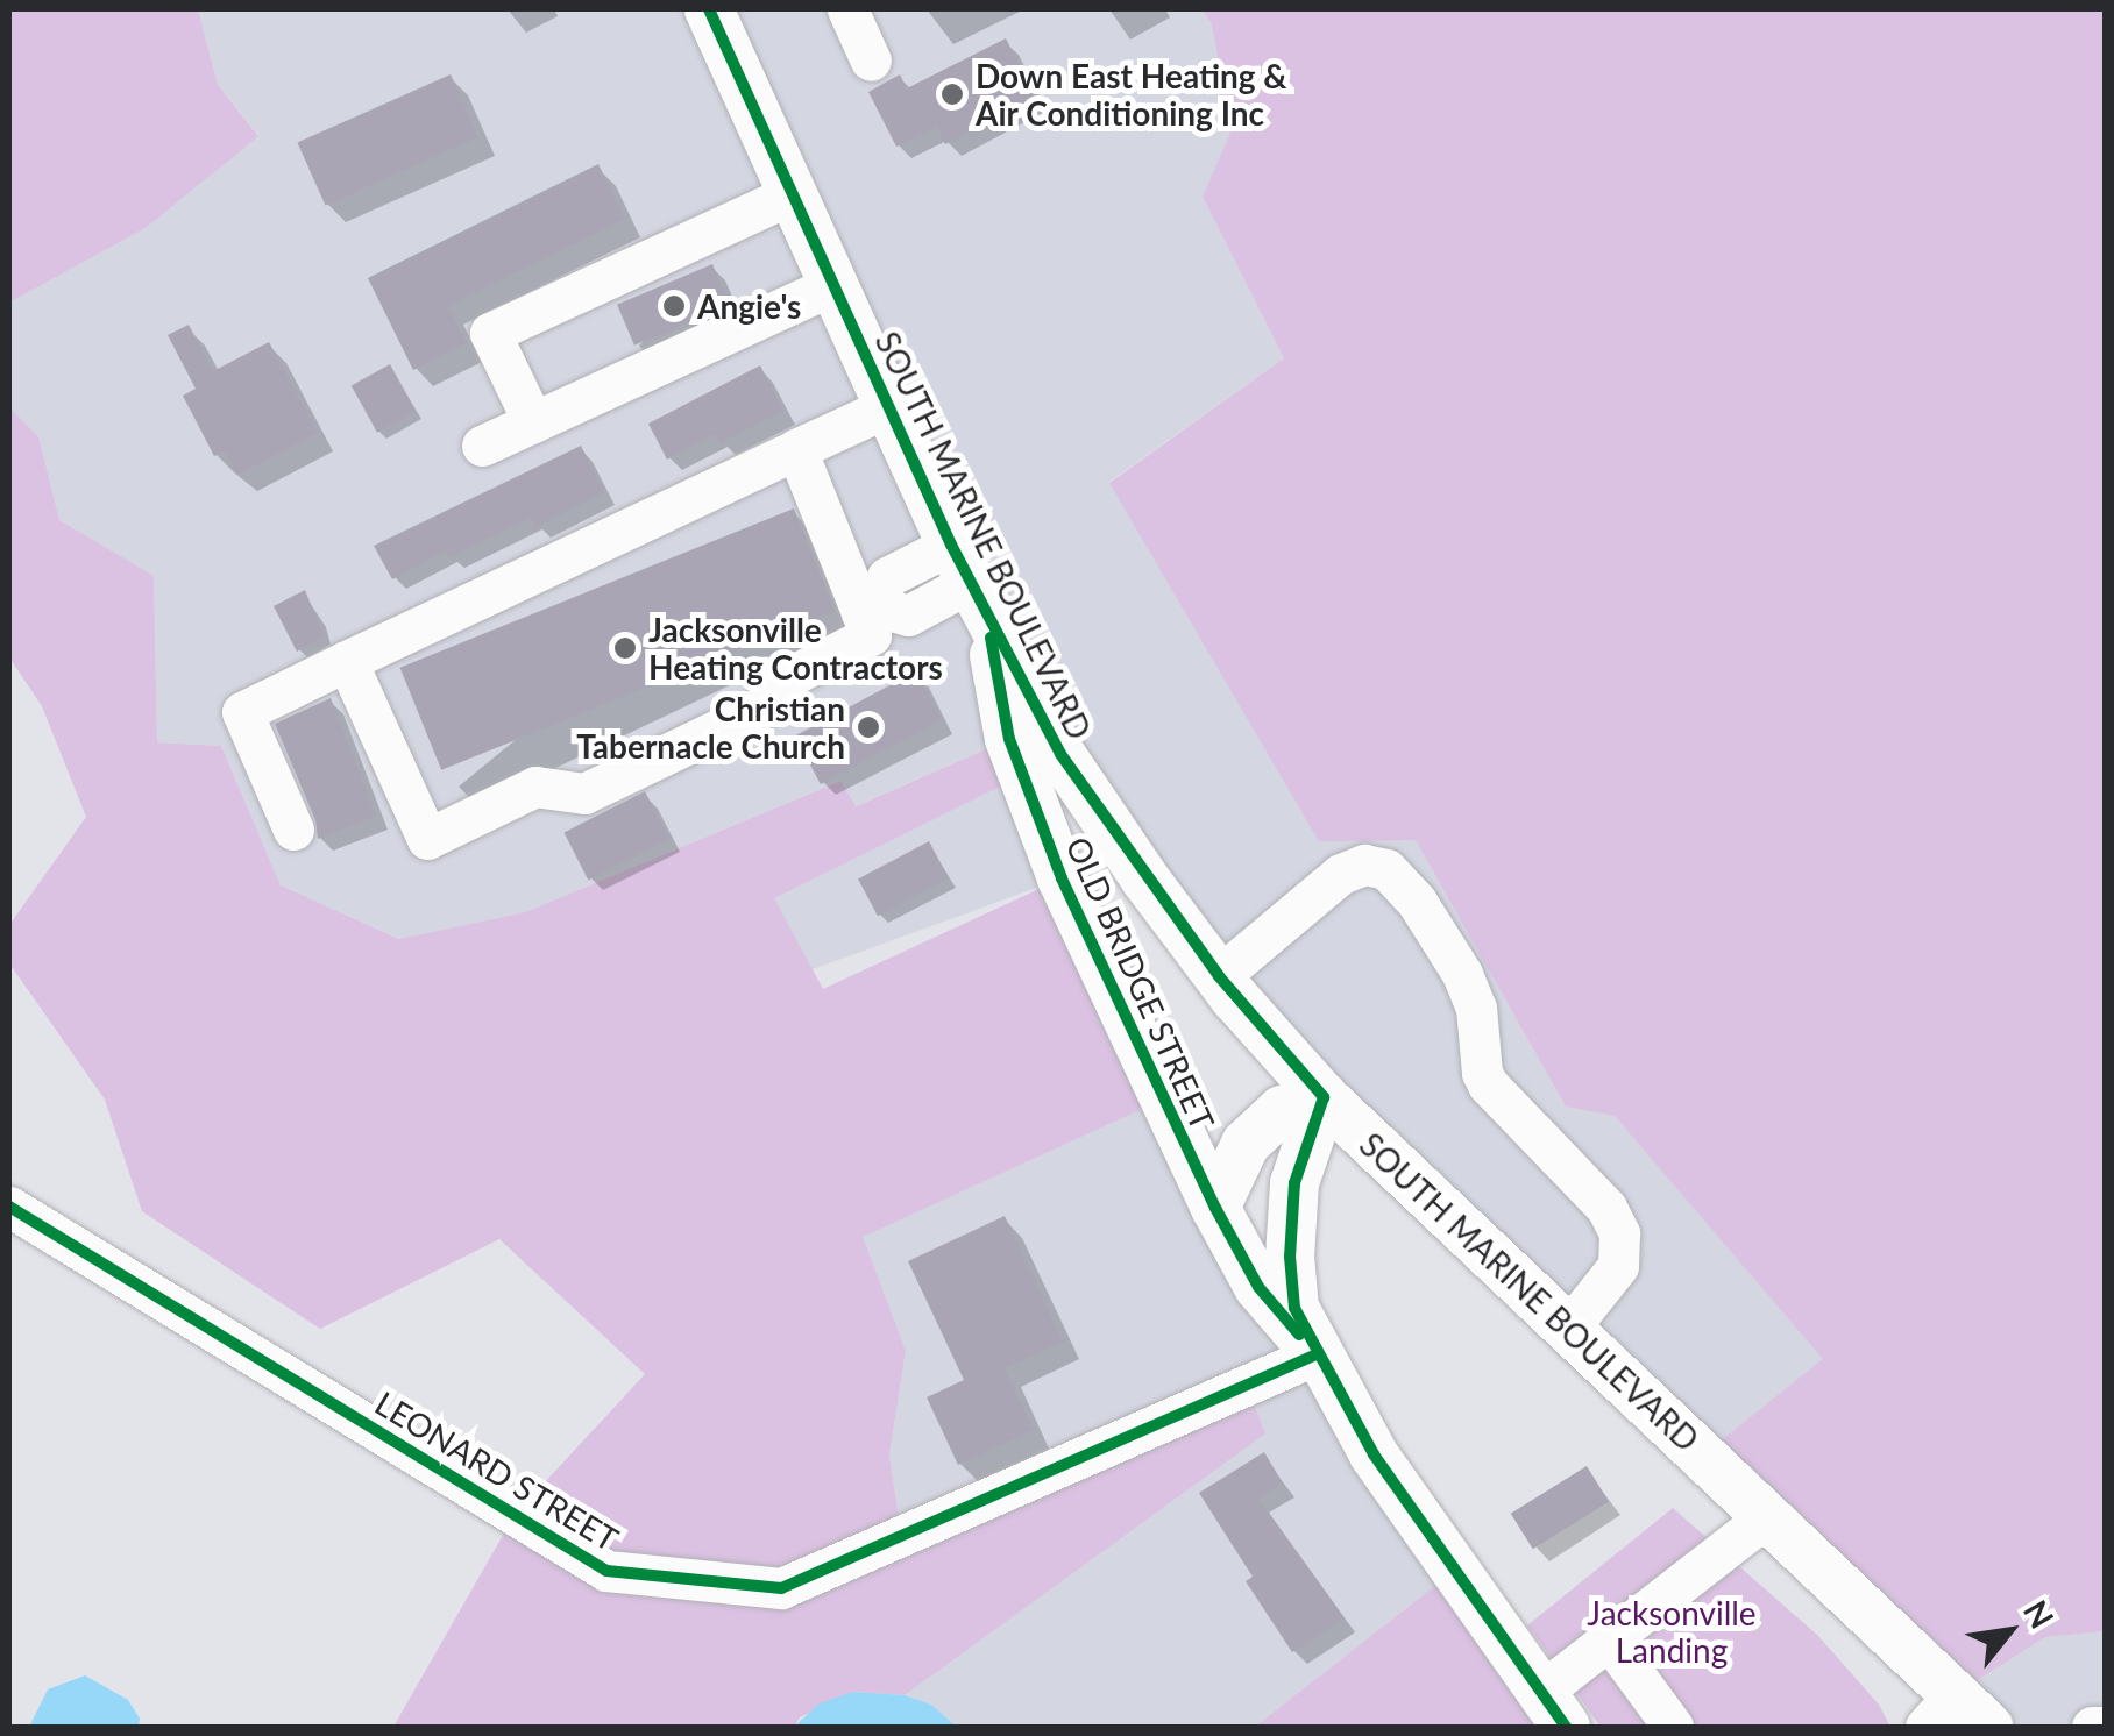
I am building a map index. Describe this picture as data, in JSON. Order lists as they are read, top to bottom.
{
  "streets": {
    "main road": ["SOUTH MARINE BOULEVARD", "OLD BRIDGE STREET"],
    "street": ["LEONARD STREET"]
  },
  "crossings": [
    ["SOUTH MARINE BOULEVARD", "OLD BRIDGE STREET"],
    ["OLD BRIDGE STREET", "LEONARD STREET"]
  ],
  "parks": ["Jacksonville Landing"],
  "places": [
    "Down East Heating & Air Conditioning Inc",
    "Angie's",
    "Jacksonville Heating Contractors",
    "Christian Tabernacle Church"
  ],
  "north": "top right"
}
